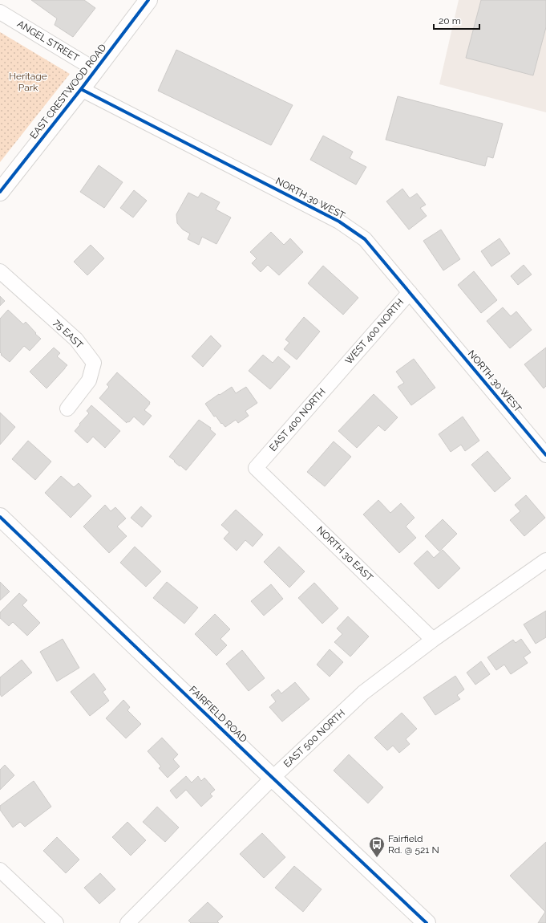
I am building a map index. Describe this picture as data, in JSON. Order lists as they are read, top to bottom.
{
  "streets": {
    "street": [
      "ANGEL STREET",
      "EAST CRESTWOOD ROAD",
      "NORTH 30 WEST",
      "WEST 400 NORTH",
      "75 EAST",
      "EAST 400 NORTH",
      "NORTH 30 EAST",
      "FAIRFIELD ROAD",
      "EAST 500 NORTH"
    ]
  },
  "crossings": [
    ["ANGEL STREET", "EAST CRESTWOOD ROAD"],
    ["EAST CRESTWOOD ROAD", "NORTH 30 WEST"],
    ["NORTH 30 WEST", "WEST 400 NORTH"],
    ["WEST 400 NORTH", "EAST 400 NORTH"],
    ["EAST 400 NORTH", "NORTH 30 EAST"],
    ["NORTH 30 EAST", "EAST 500 NORTH"],
    ["FAIRFIELD ROAD", "EAST 500 NORTH"]
  ],
  "parks": ["Heritage Park"],
  "places": {
    "bus stop": ["Fairfield Rd. @ 521 N"]
  },
  "scale_bar": "20 m"
}
